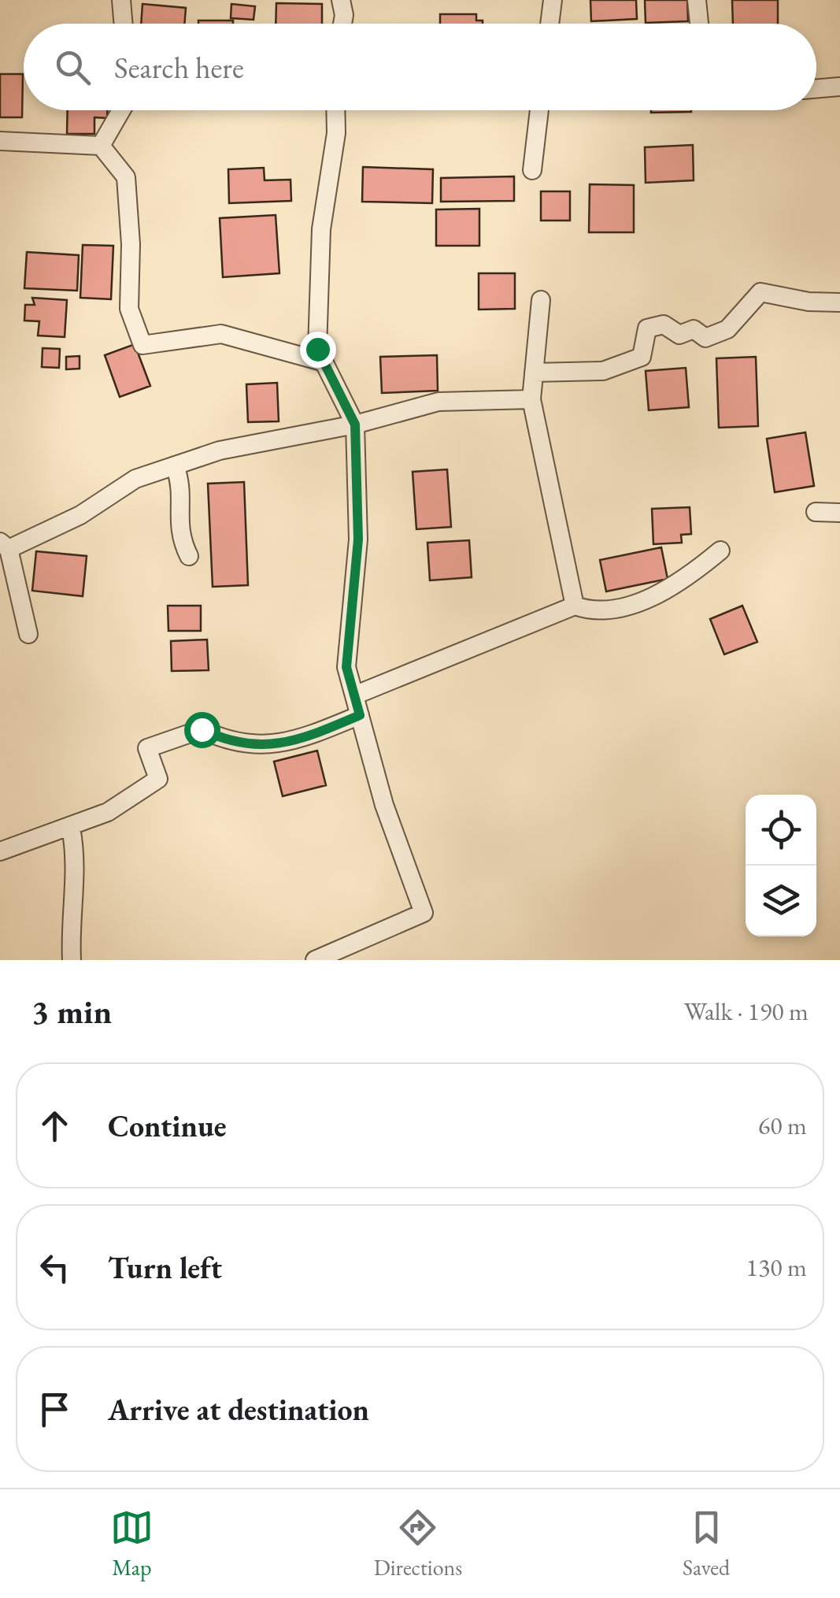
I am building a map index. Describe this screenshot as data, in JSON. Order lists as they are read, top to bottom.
{
  "page": {
    "search": "Search here",
    "heading": ["3 min", "Walk · 190 m"],
    "list": [
      ["Continue", "60 m"],
      ["Turn left", "130 m"],
      "Arrive at destination"
    ],
    "nav": ["Map", "Directions", "Saved"]
  }
}
